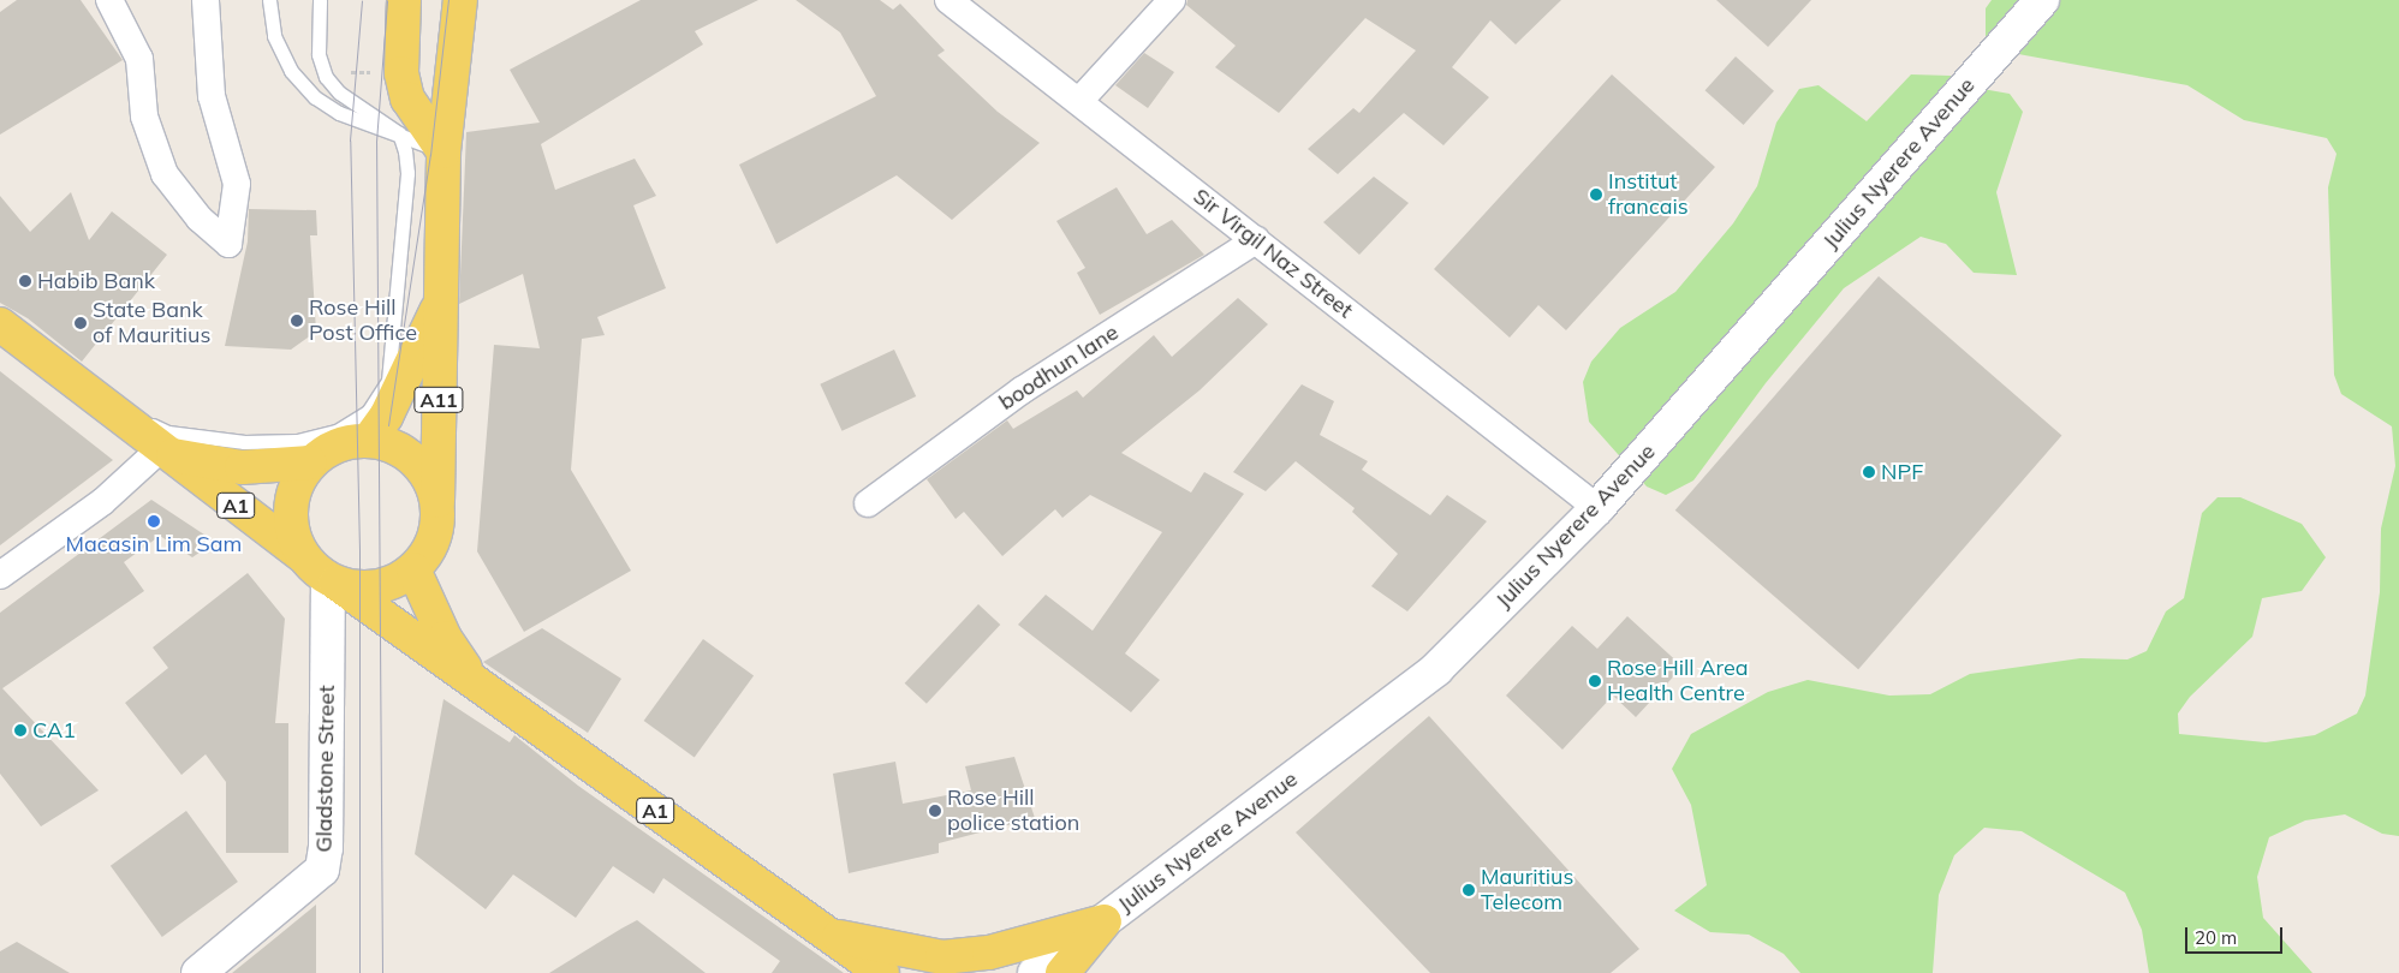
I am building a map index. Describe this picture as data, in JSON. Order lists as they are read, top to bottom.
{
  "streets": {
    "main road": [
      "Julius Nyerere Avenue",
      "A11",
      "A1",
      "Gladstone Street"
    ],
    "street": ["Sir Virgil Naz Street", "boodhun lane"]
  },
  "crossings": [
    ["Julius Nyerere Avenue", "Sir Virgil Naz Street"],
    ["Sir Virgil Naz Street", "boodhun lane"],
    ["A11", "A1"],
    ["A11", "Gladstone Street"],
    ["A1", "Gladstone Street"]
  ],
  "places": [
    "Institut francais",
    "Habib Bank",
    "Rose Hill Post Office",
    "State Bank of Mauritius",
    "NPF",
    "Macasin Lim Sam",
    "Rose Hill Area Health Centre",
    "CA1",
    "Rose Hill police station",
    "Mauritius Telecom"
  ],
  "scale_bar": "20 m"
}
